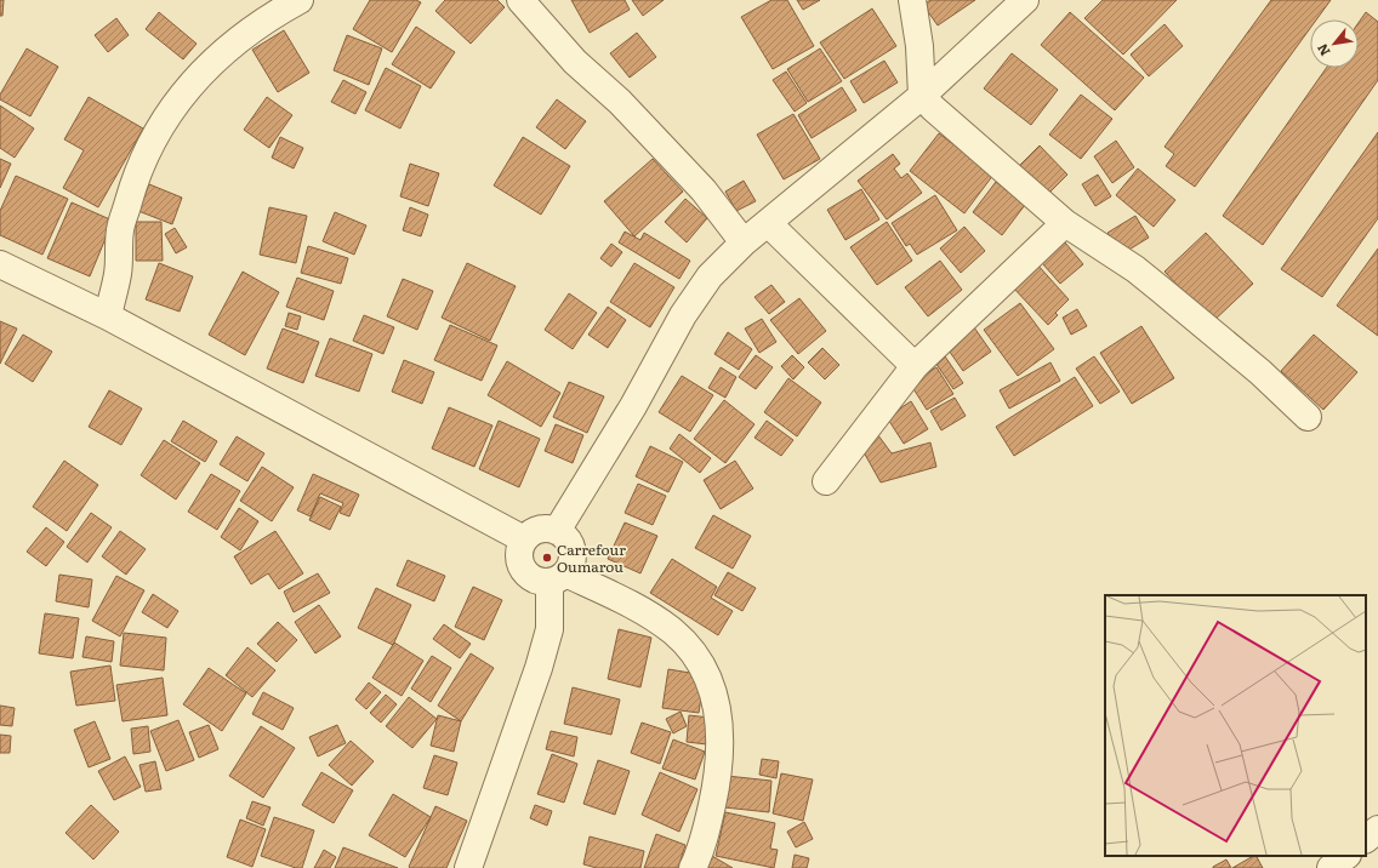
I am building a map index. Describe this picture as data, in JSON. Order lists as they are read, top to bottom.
{
  "places": ["Carrefour Oumarou"],
  "north": "bottom left"
}
